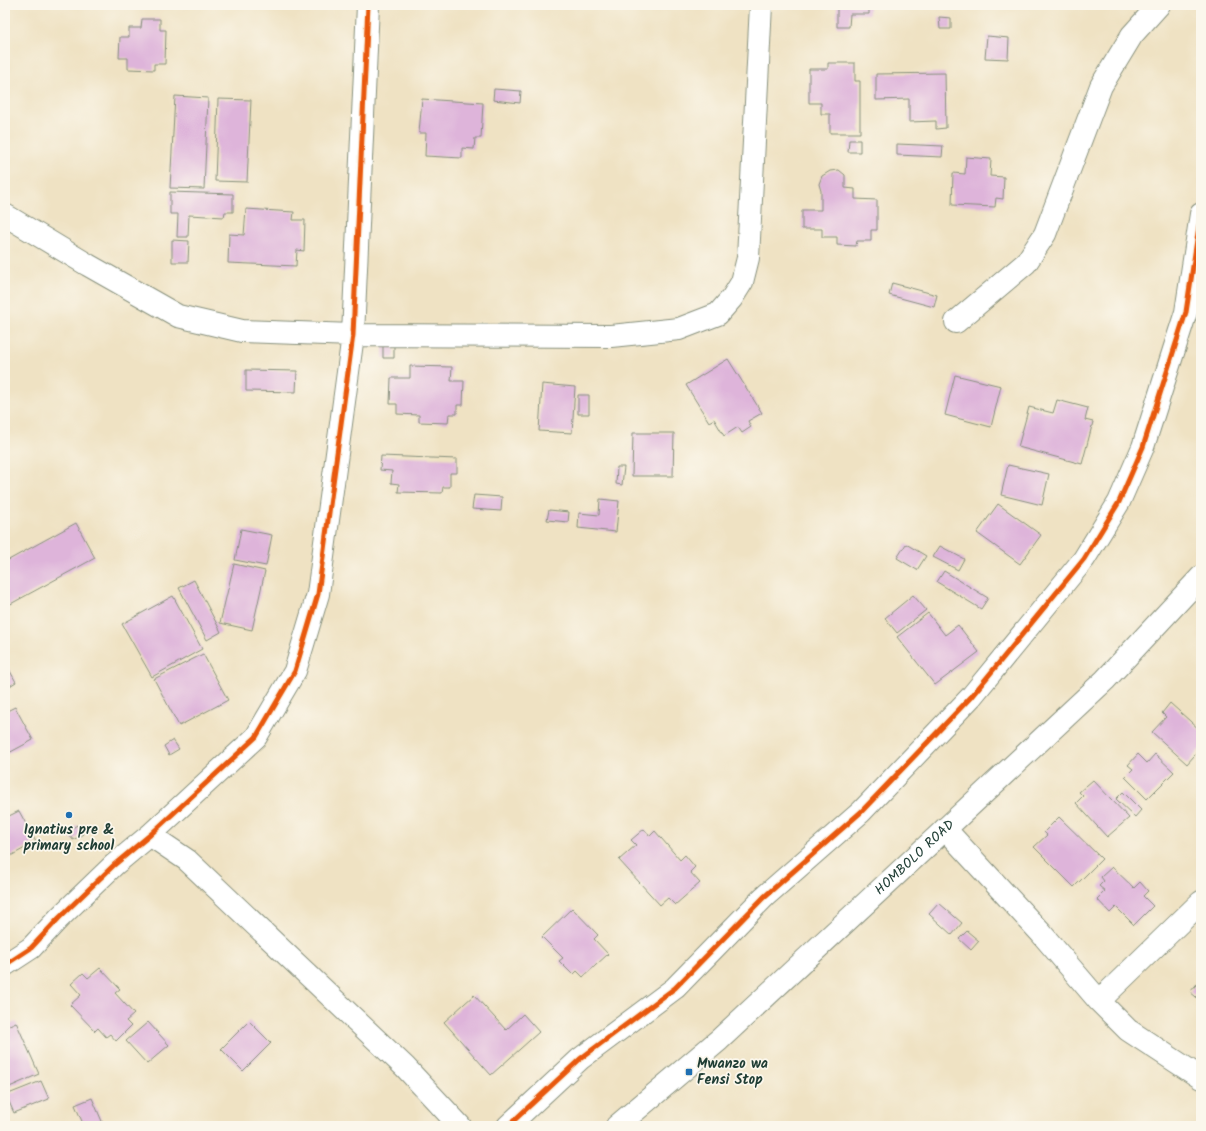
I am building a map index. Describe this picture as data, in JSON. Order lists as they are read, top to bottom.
{
  "streets": {
    "street": ["HOMBOLO ROAD"]
  },
  "places": {
    "other": ["Ignatius pre & primary school"],
    "transit": ["Mwanzo wa Fensi Stop"]
  }
}
